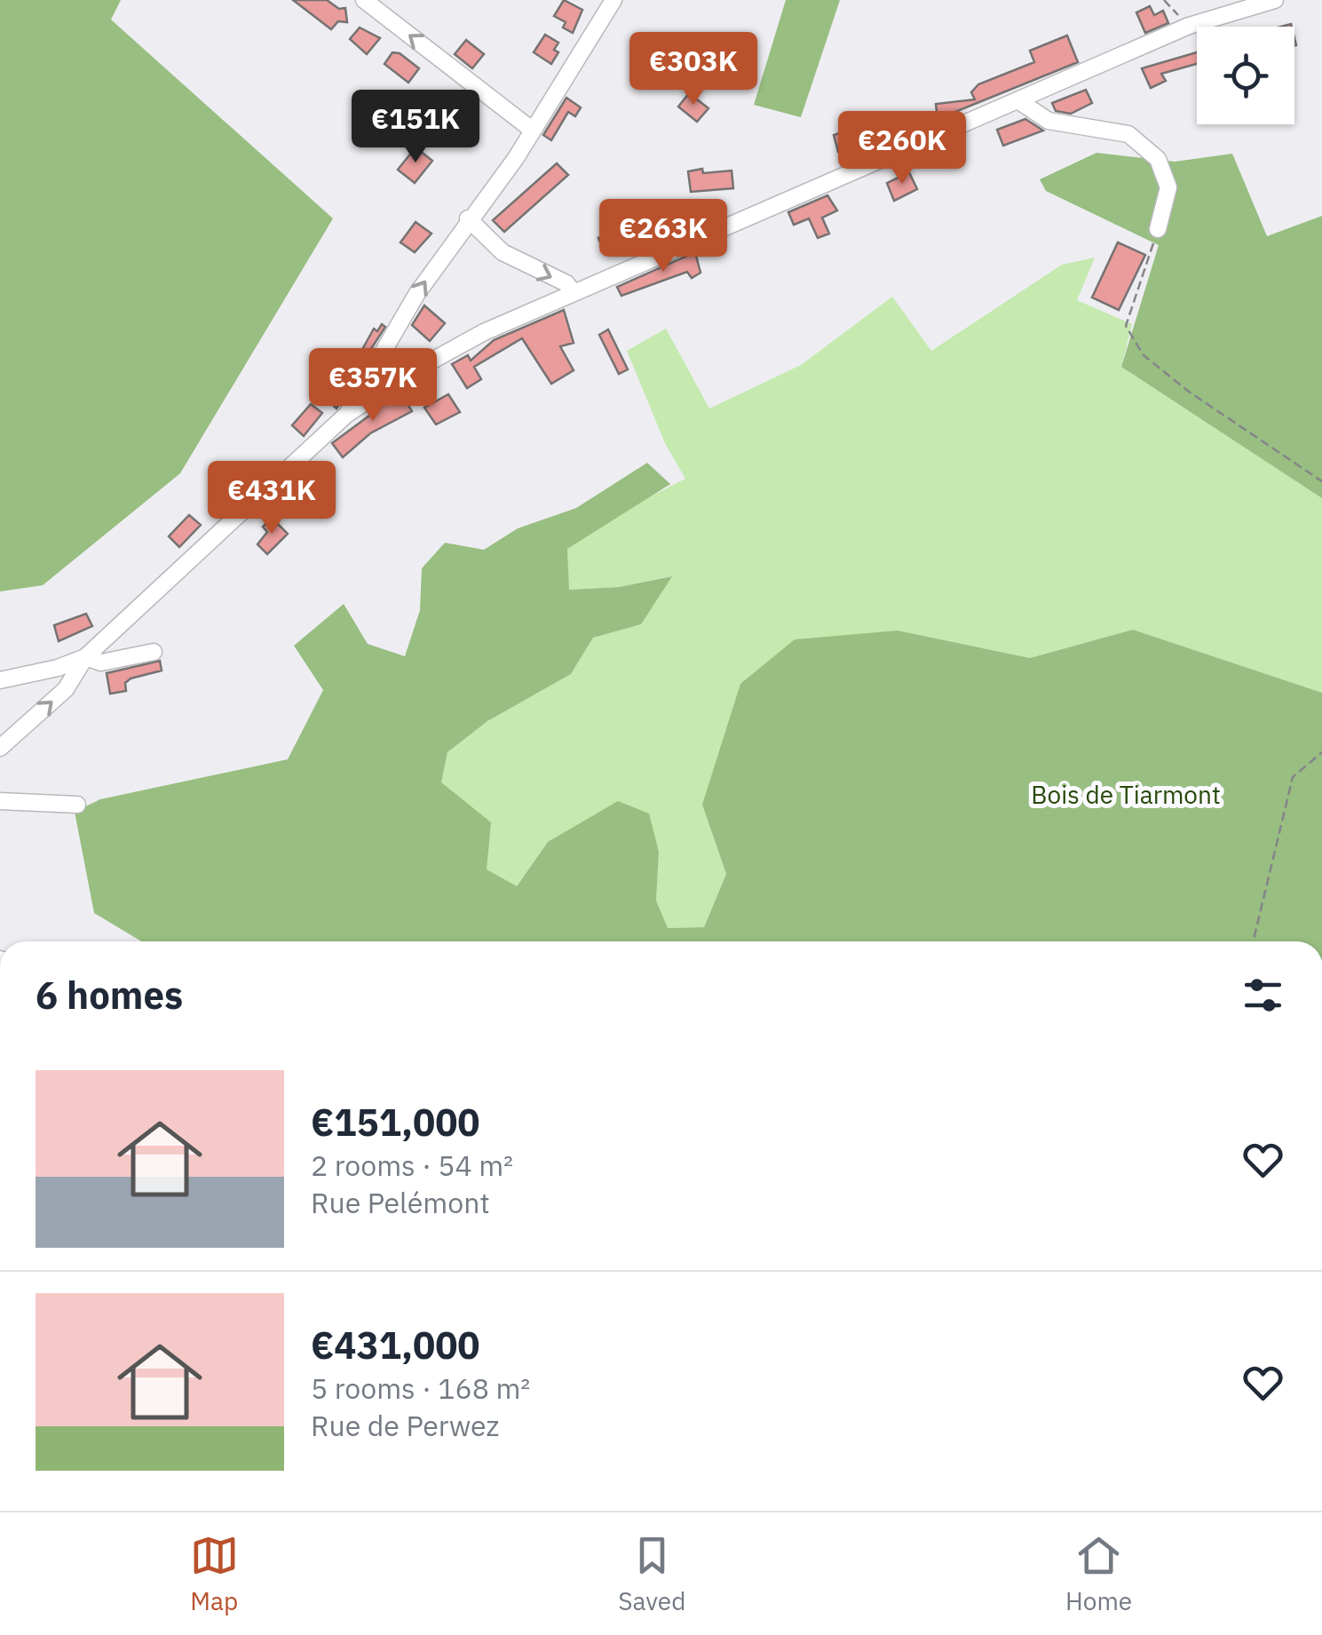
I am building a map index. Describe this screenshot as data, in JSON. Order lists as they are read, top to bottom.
{
  "parks": ["Bois de Tiarmont"],
  "page": {
    "price": [
      "€303K",
      "€151K",
      "€260K",
      "€263K",
      "€357K",
      "€431K"
    ],
    "heading": "6 homes",
    "list": [
      {
        "name": "€151,000",
        "note": "2 rooms · 54 m² · Rue Pelémont"
      },
      {
        "name": "€431,000",
        "note": "5 rooms · 168 m² · Rue de Perwez"
      }
    ],
    "tabs": ["Map", "Saved", "Home"]
  }
}
